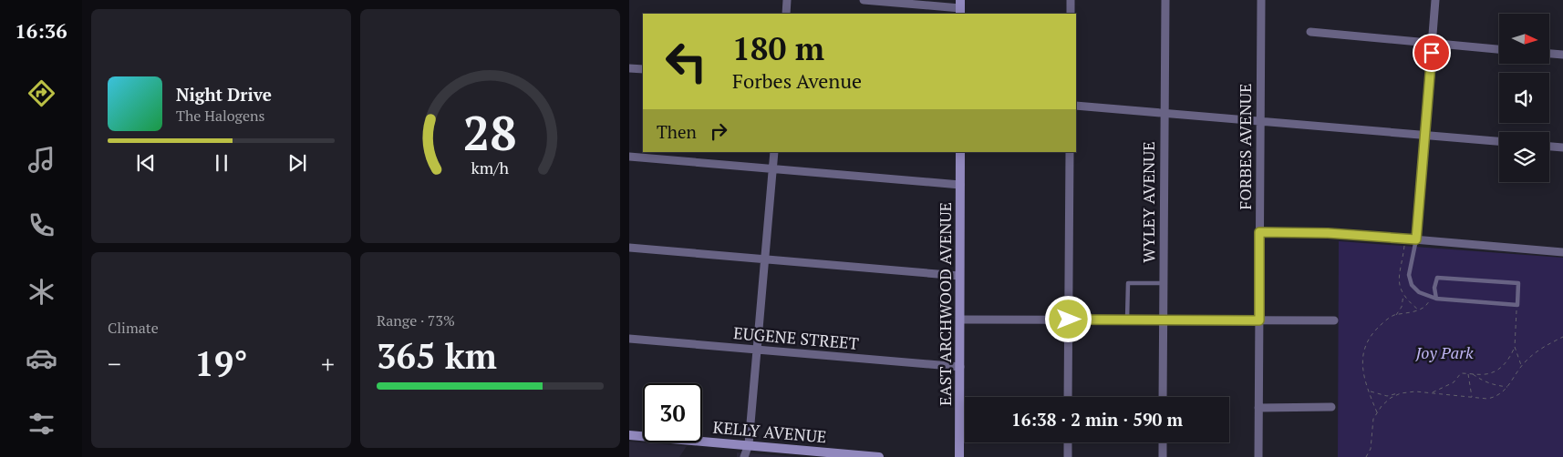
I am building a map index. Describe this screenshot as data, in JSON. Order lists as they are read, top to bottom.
{
  "streets": {
    "main road": ["EAST ARCHWOOD AVENUE", "KELLY AVENUE"],
    "street": ["FORBES AVENUE", "WYLEY AVENUE", "EUGENE STREET"]
  },
  "crossings": [
    ["EAST ARCHWOOD AVENUE", "EUGENE STREET"]
  ],
  "parks": ["Joy Park"],
  "north": "right",
  "page": {
    "tabs": "16:36",
    "turn": ["180 m", "Forbes Avenue"],
    "song": ["Night Drive", "The Halogens"],
    "then": "Then",
    "tile": [
      "Climate",
      ["Range · 73%", "365 km"]
    ],
    "heat": ["−", "19°", "+"],
    "limit": "30",
    "trip": "16:38 · 2 min · 590 m",
    "gauge": ["28", "km/h"]
  }
}
